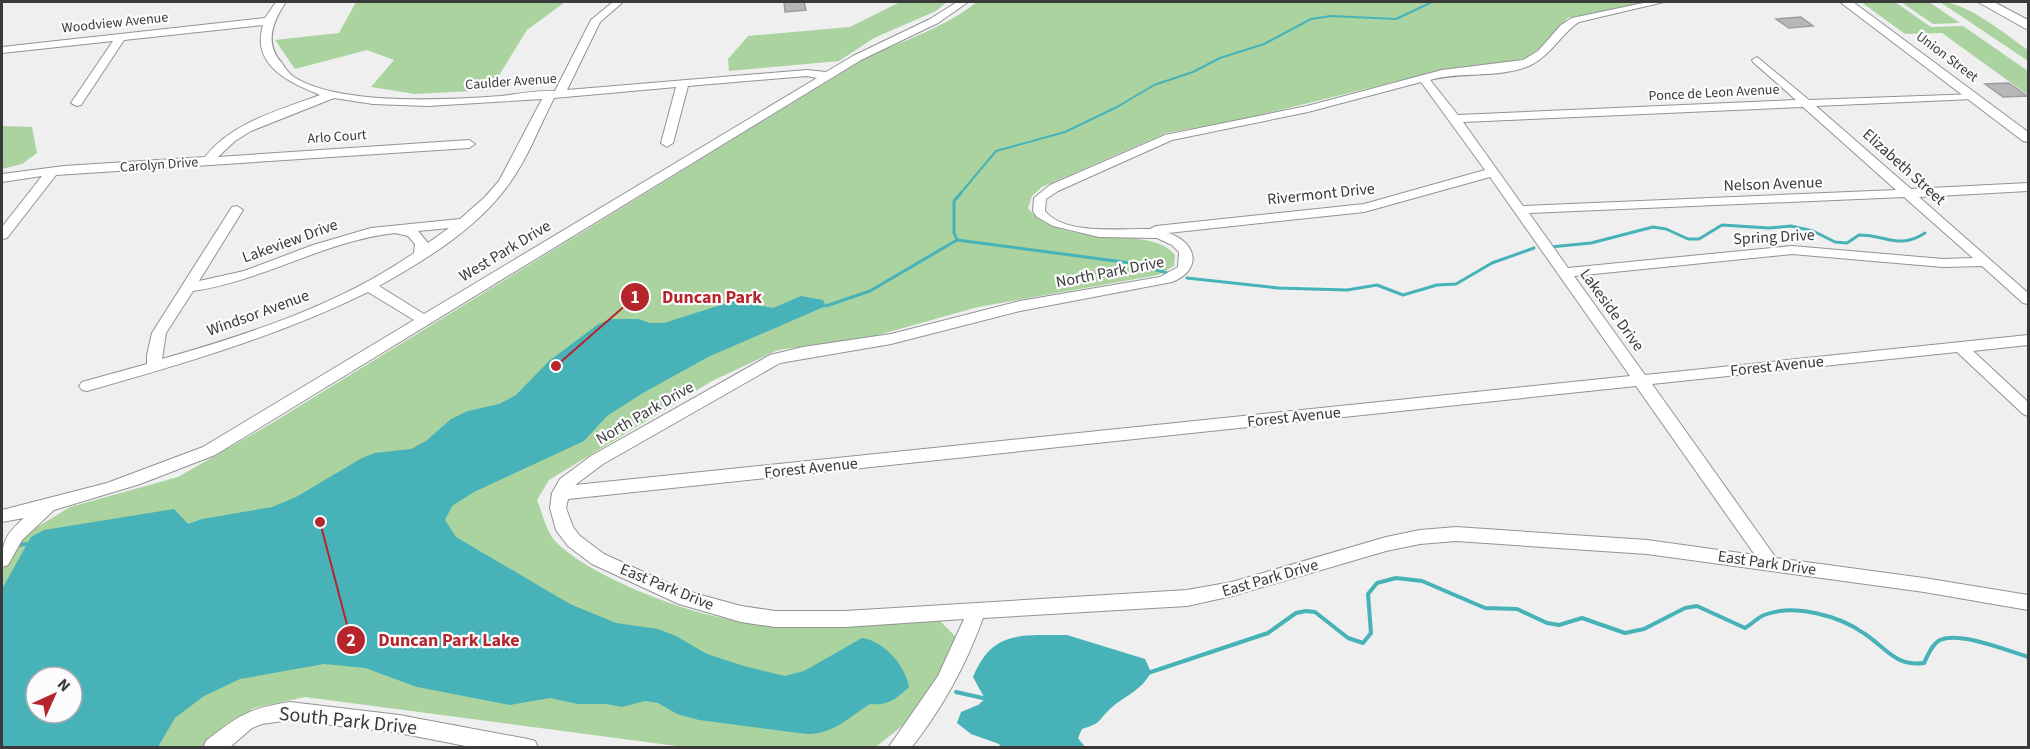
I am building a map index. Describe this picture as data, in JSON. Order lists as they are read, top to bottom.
{
  "streets": {
    "main road": ["Union Street"],
    "street": [
      "Woodview Avenue",
      "Caulder Avenue",
      "Ponce de Leon Avenue",
      "Arlo Court",
      "Carolyn Drive",
      "Elizabeth Street",
      "Nelson Avenue",
      "Rivermont Drive",
      "Spring Drive",
      "Lakeview Drive",
      "West Park Drive",
      "North Park Drive",
      "Lakeside Drive",
      "Windsor Avenue",
      "Forest Avenue",
      "East Park Drive",
      "South Park Drive"
    ]
  },
  "crossings": [
    ["Woodview Avenue", "Caulder Avenue"],
    ["Union Street", "Ponce de Leon Avenue"],
    ["Caulder Avenue", "Carolyn Drive"],
    ["Caulder Avenue", "West Park Drive"],
    ["Caulder Avenue", "Windsor Avenue"],
    ["Ponce de Leon Avenue", "Elizabeth Street"],
    ["Ponce de Leon Avenue", "Lakeside Drive"],
    ["Arlo Court", "Carolyn Drive"],
    ["Elizabeth Street", "Nelson Avenue"],
    ["Elizabeth Street", "Spring Drive"],
    ["Nelson Avenue", "Lakeside Drive"],
    ["Rivermont Drive", "North Park Drive"],
    ["Rivermont Drive", "Lakeside Drive"],
    ["Spring Drive", "Lakeside Drive"],
    ["Lakeview Drive", "Windsor Avenue"],
    ["North Park Drive", "Lakeside Drive"],
    ["North Park Drive", "Forest Avenue"],
    ["North Park Drive", "East Park Drive"],
    ["Lakeside Drive", "Forest Avenue"],
    ["Lakeside Drive", "East Park Drive"],
    ["Forest Avenue", "East Park Drive"]
  ],
  "places": ["Duncan Park", "Duncan Park Lake"],
  "north": "top right"
}
